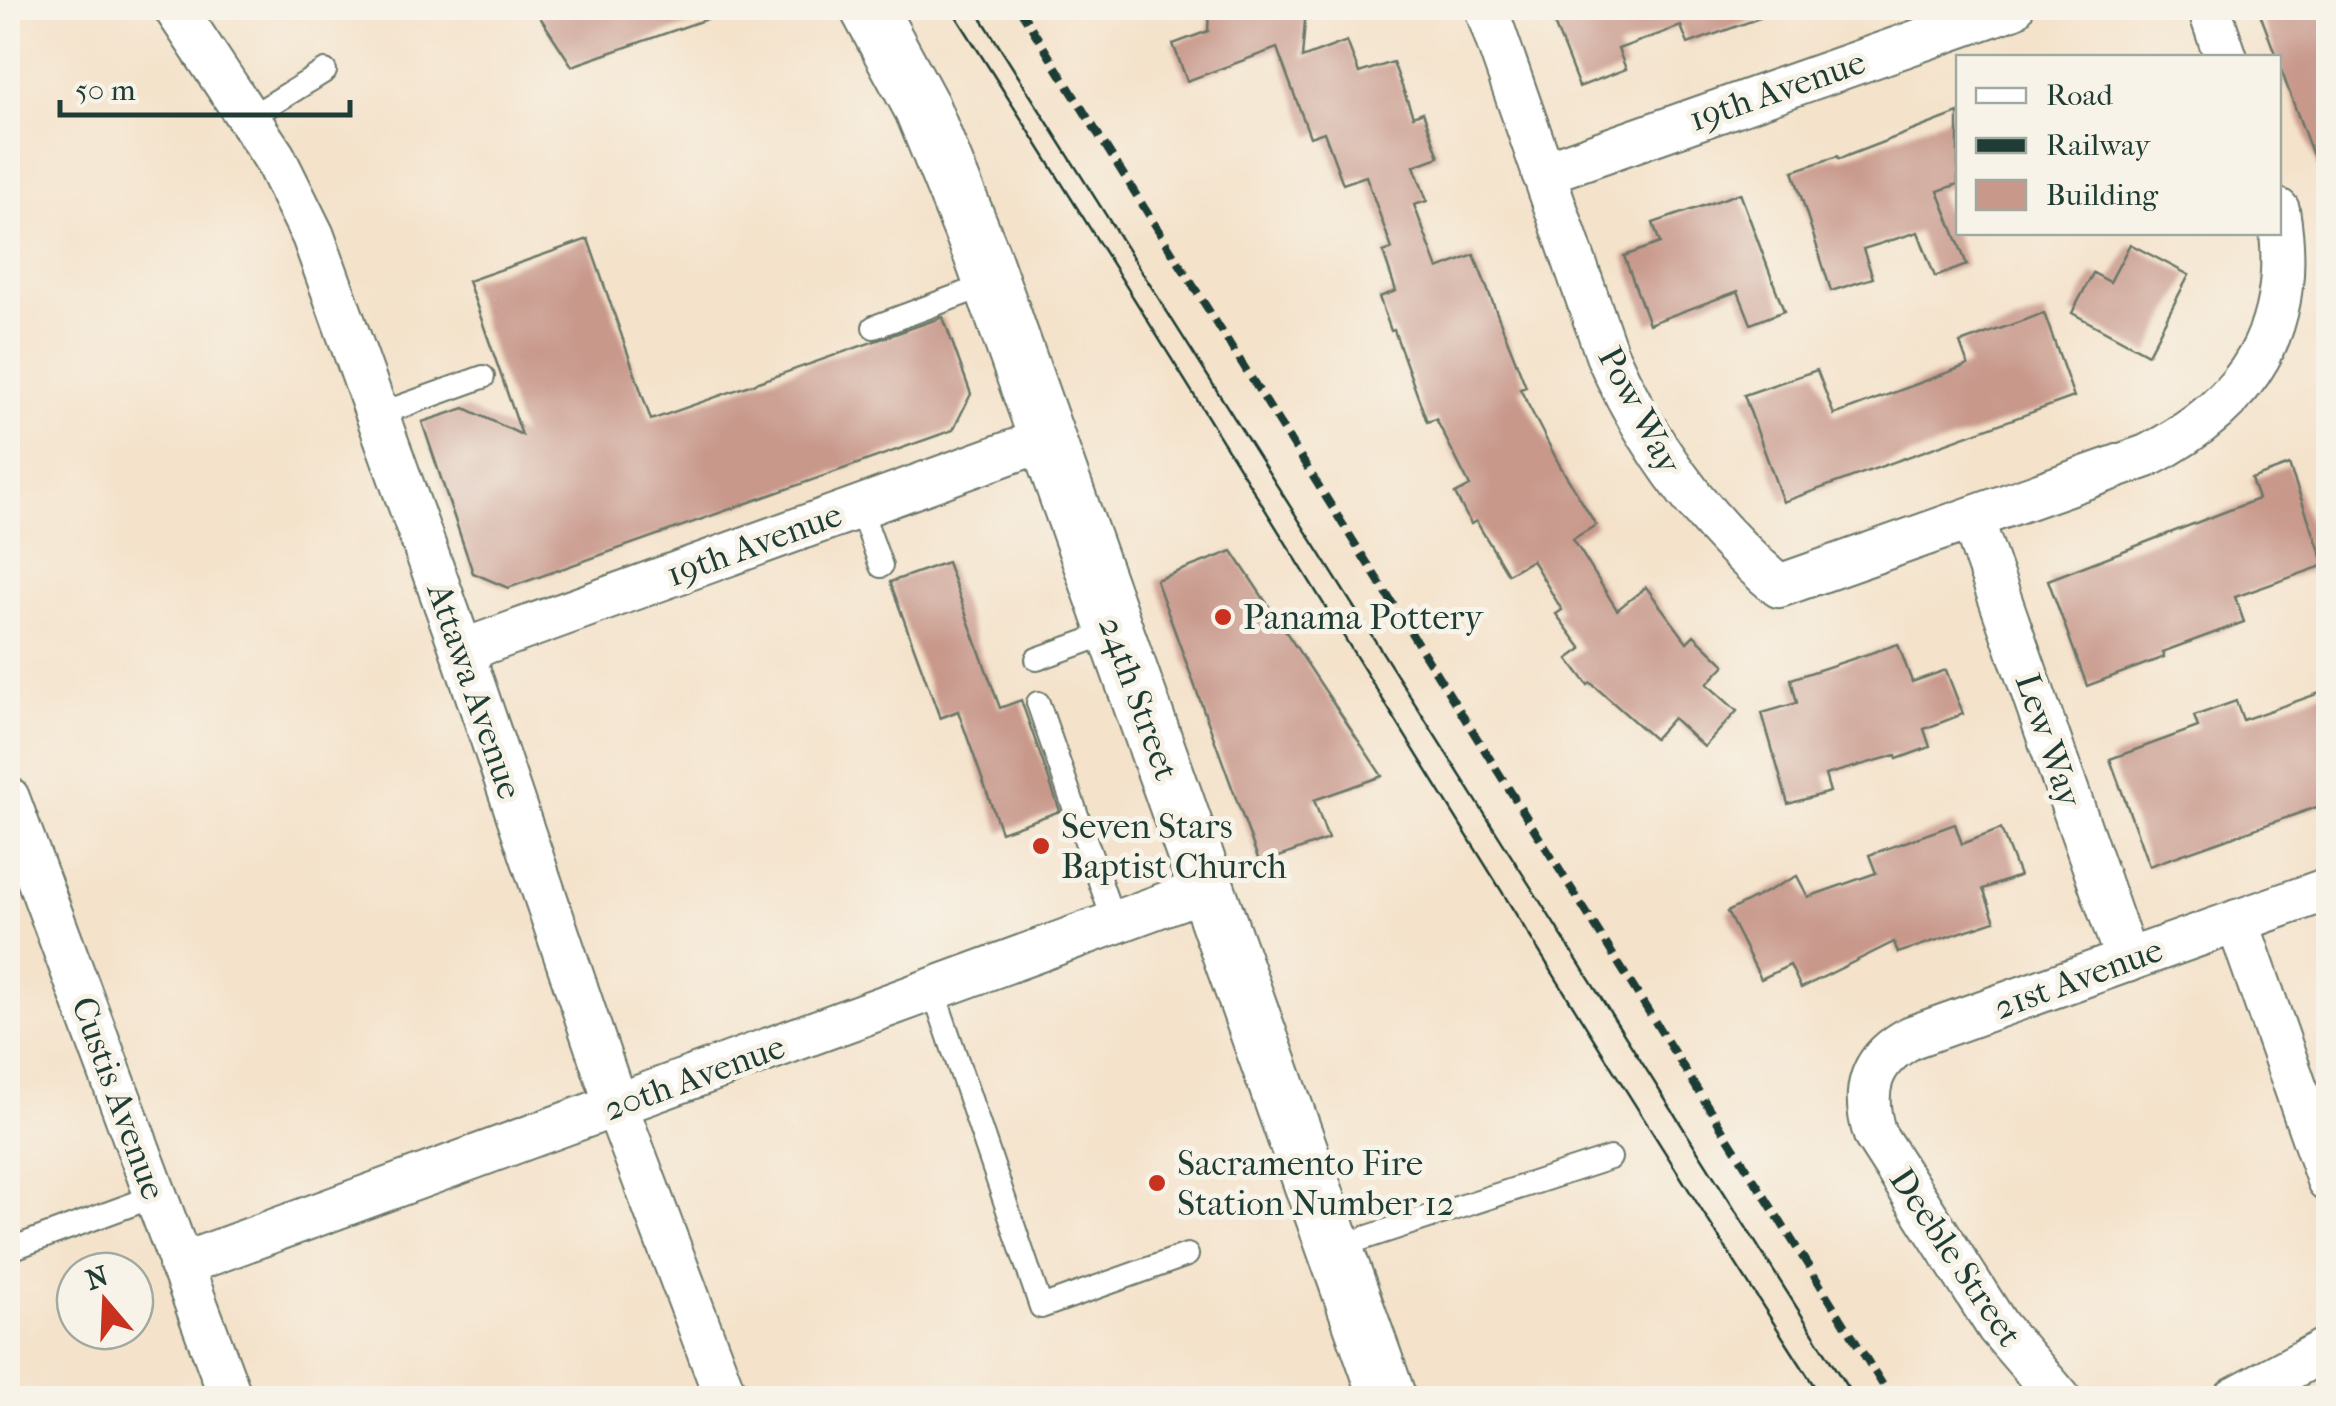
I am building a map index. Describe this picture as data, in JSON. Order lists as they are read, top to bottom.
{
  "streets": {
    "street": [
      "19th Avenue",
      "Pow Way",
      "Attawa Avenue",
      "24th Street",
      "Lew Way",
      "21st Avenue",
      "20th Avenue",
      "Custis Avenue",
      "Deeble Street"
    ]
  },
  "crossings": [
    ["19th Avenue", "Pow Way"],
    ["19th Avenue", "Attawa Avenue"],
    ["19th Avenue", "24th Street"],
    ["Pow Way", "Lew Way"],
    ["Attawa Avenue", "20th Avenue"],
    ["24th Street", "20th Avenue"],
    ["Lew Way", "21st Avenue"],
    ["21st Avenue", "Deeble Street"],
    ["20th Avenue", "Custis Avenue"]
  ],
  "places": ["Panama Pottery", "Seven Stars Baptist Church", "Sacramento Fire Station Number 12"],
  "legend": ["Road", "Railway", "Building"],
  "scale_bar": "50 m",
  "north": "top"
}
